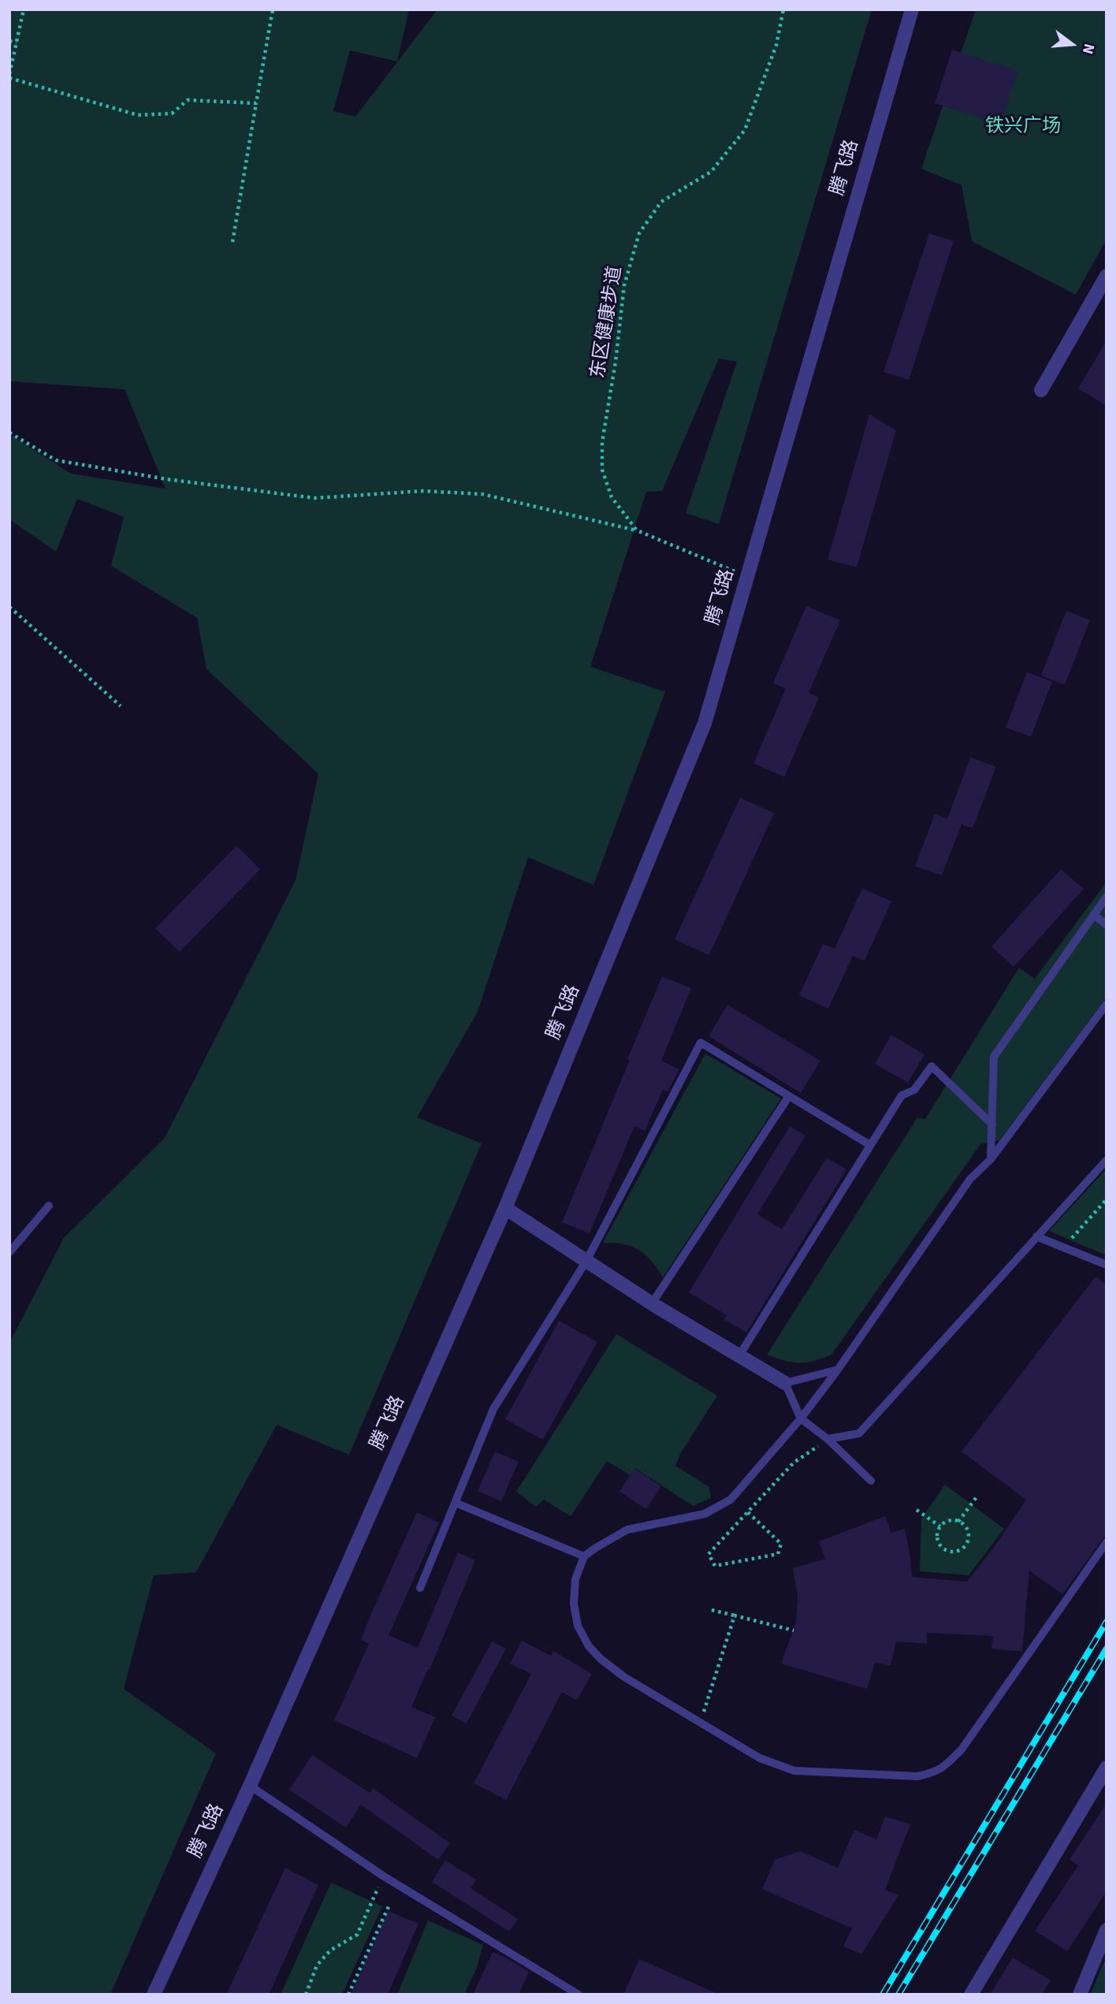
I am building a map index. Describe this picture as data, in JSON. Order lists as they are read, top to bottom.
{
  "streets": {
    "street": ["腾飞路"],
    "path": ["东区健康步道"]
  },
  "crossings": [
    ["腾飞路", "东区健康步道"]
  ],
  "parks": ["铁兴广场"],
  "north": "right"
}
